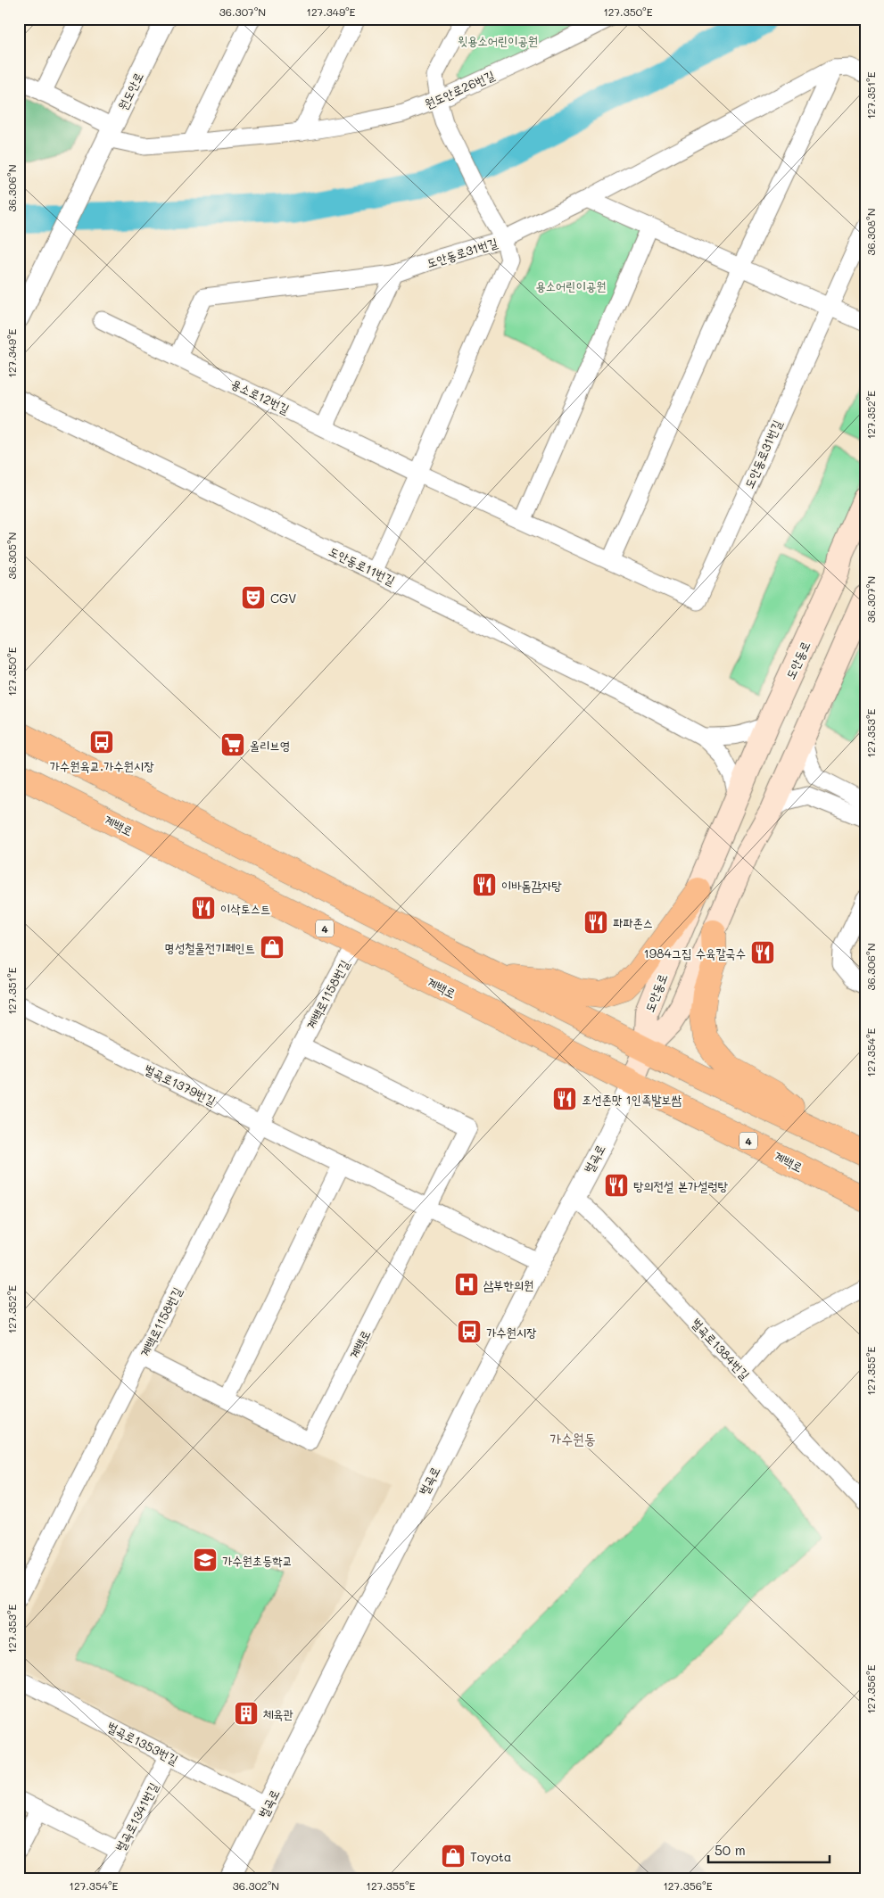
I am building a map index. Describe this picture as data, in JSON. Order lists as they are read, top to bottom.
{
  "streets": {
    "main road": ["도안동로", "계백로", "4"],
    "street": [
      "원도안로26번길",
      "원도안로",
      "도안동로31번길",
      "용소로12번길",
      "도안동로11번길",
      "계백로1158번길",
      "벌곡로1379번길",
      "벌곡로",
      "벌곡로1384번길",
      "벌곡로1353번길",
      "벌곡로1341번길"
    ]
  },
  "crossings": [
    ["원도안로26번길", "원도안로"],
    ["도안동로31번길", "용소로12번길"],
    ["계백로", "계백로1158번길"],
    ["계백로", "벌곡로1379번길"],
    ["계백로", "벌곡로"],
    ["계백로1158번길", "벌곡로1379번길"],
    ["벌곡로1379번길", "벌곡로"],
    ["벌곡로", "벌곡로1384번길"],
    ["벌곡로", "벌곡로1353번길"],
    ["벌곡로1353번길", "벌곡로1341번길"]
  ],
  "districts": ["가수원동"],
  "parks": ["윗용소어린이공원", "용소어린이공원"],
  "places": {
    "theatre": ["CGV"],
    "bus stop": ["가수원육교.가수원시장", "가수원시장"],
    "supermarket": ["올리브영"],
    "restaurant": [
      "이바돔감자탕",
      "이삭토스트",
      "파파존스",
      "1984그집 수육칼국수",
      "조선존맛 1인족발보쌈",
      "탕의전설 본가설렁탕"
    ],
    "shop": ["명성철물전기페인트", "Toyota"],
    "hospital": ["삼부한의원"],
    "school or university": ["가수원초등학교"],
    "building": ["체육관"]
  },
  "scale_bar": "50 m",
  "coordinates": [
    "36.307°N",
    "127.349°E",
    "127.350°E",
    "127.351°E",
    "36.306°N",
    "36.308°N",
    "127.352°E",
    "36.305°N",
    "127.353°E",
    "127.354°E",
    "127.355°E",
    "127.356°E",
    "36.302°N"
  ]
}
